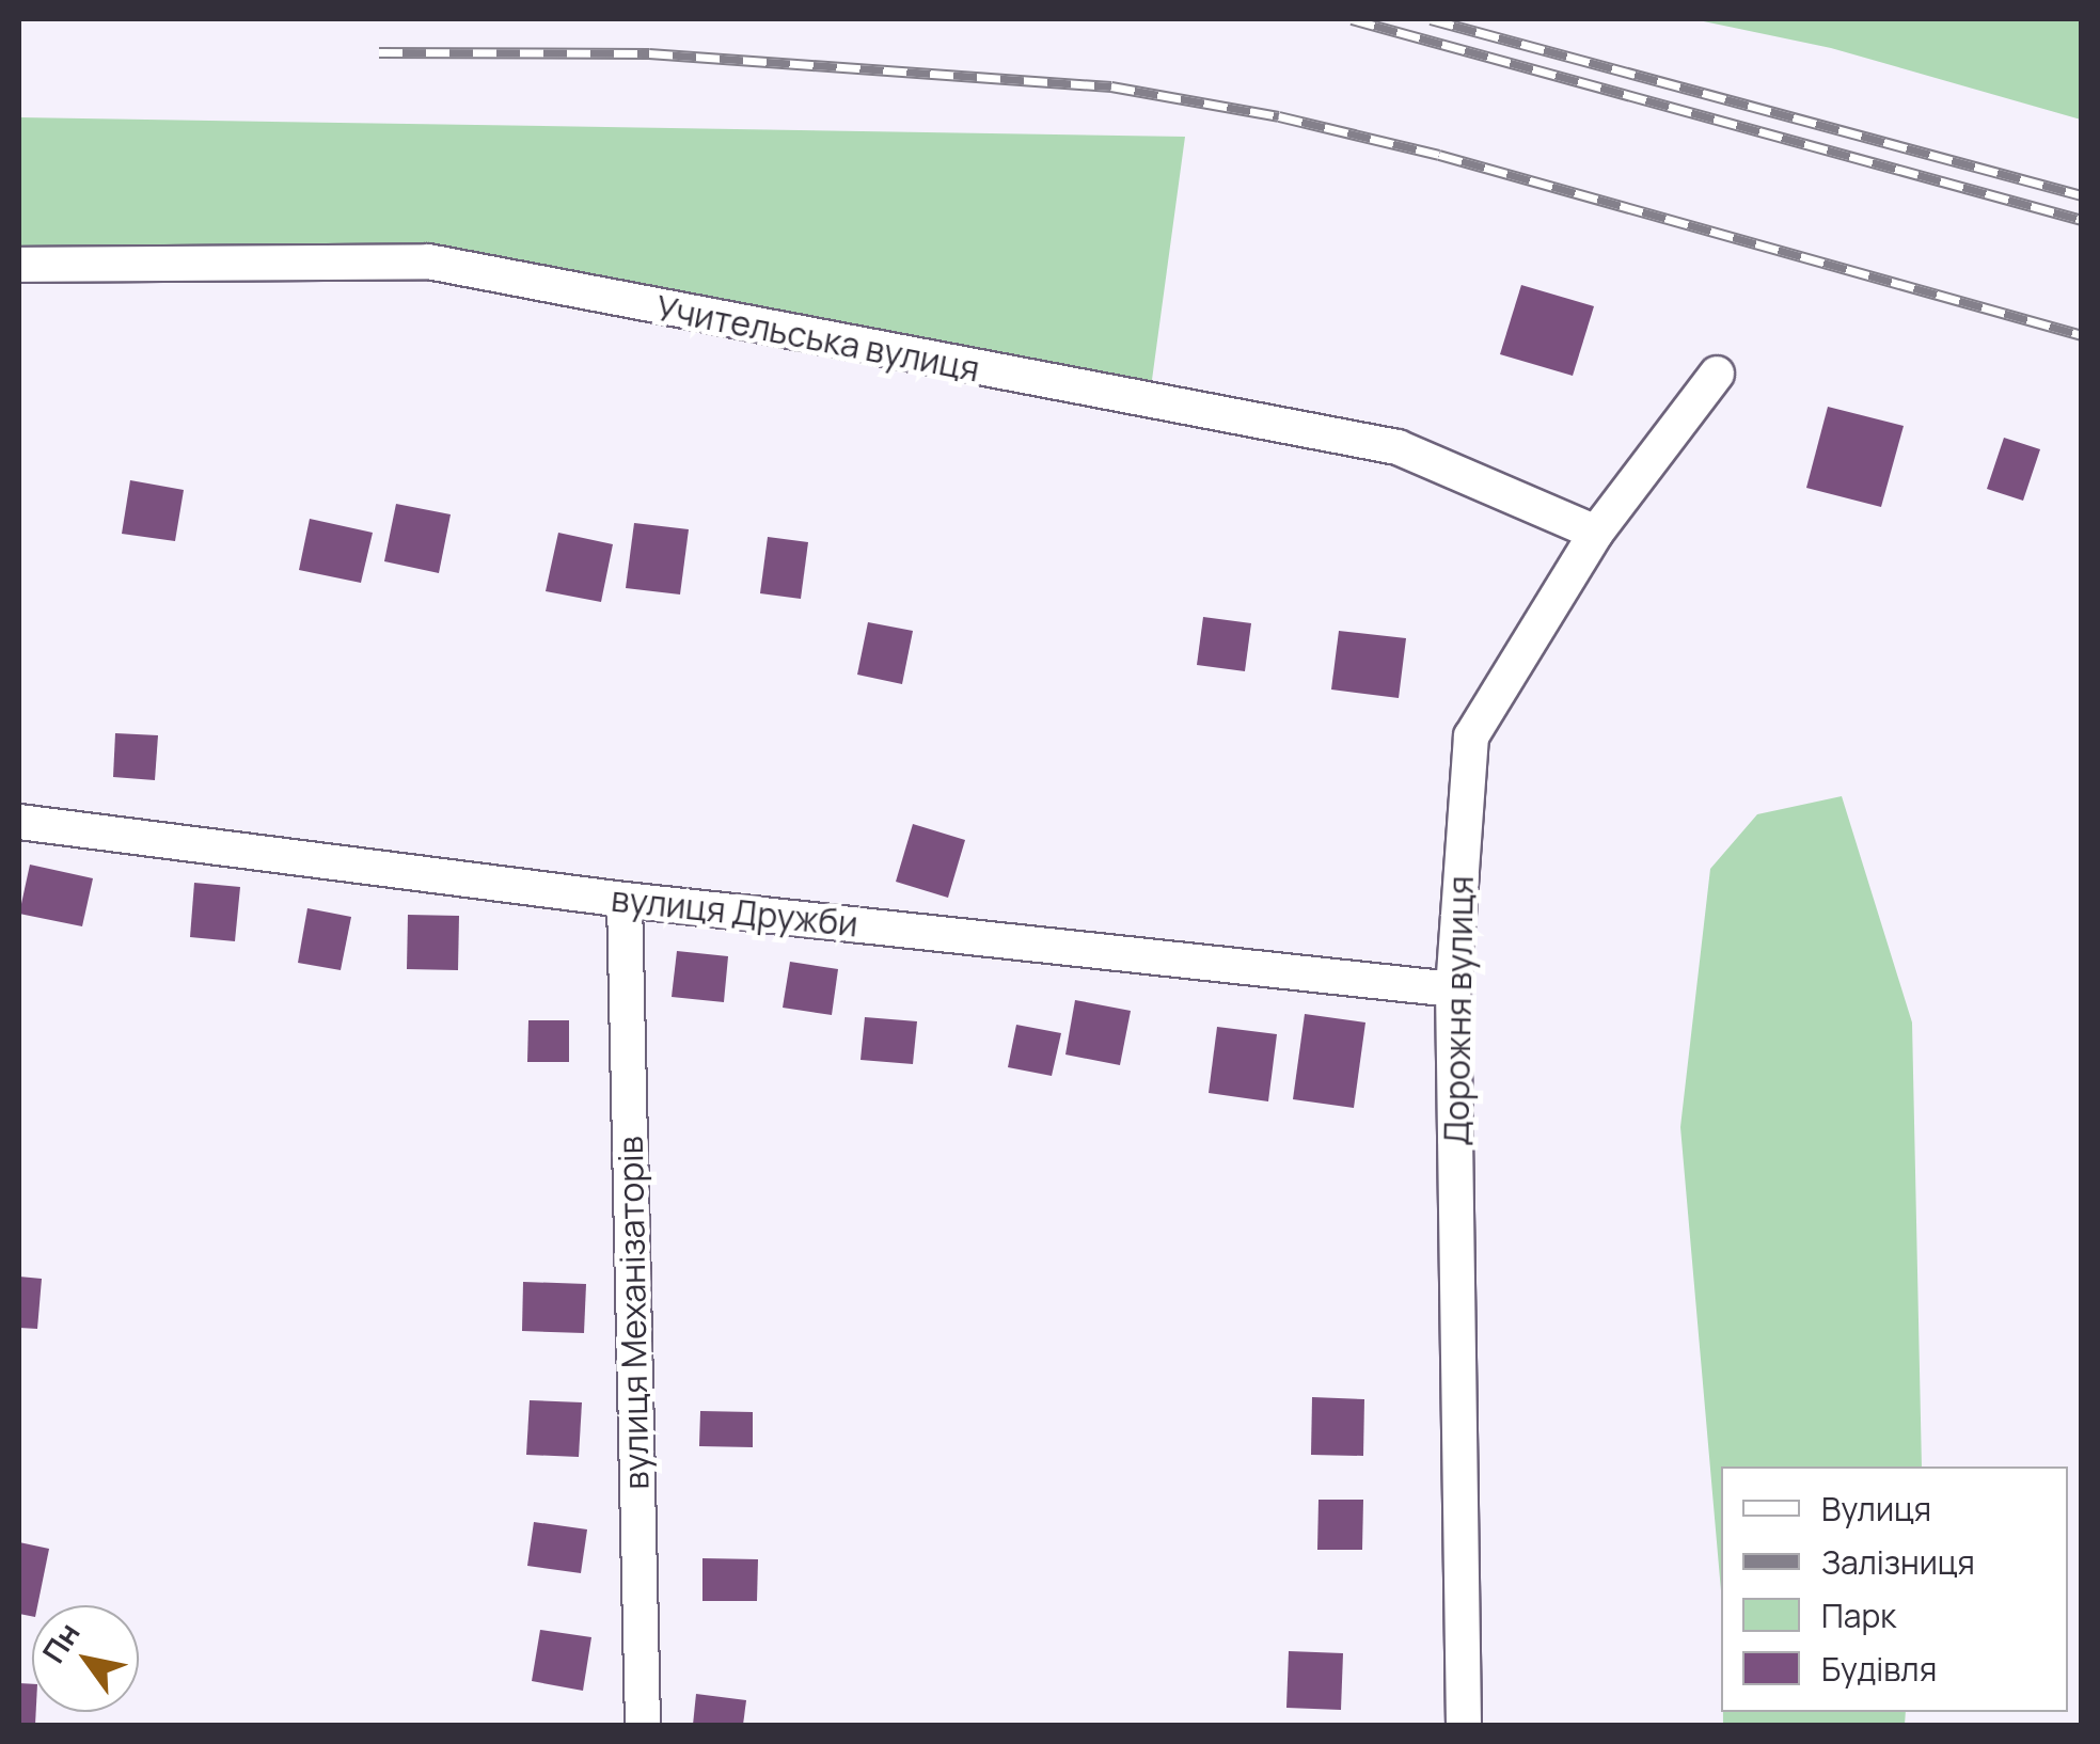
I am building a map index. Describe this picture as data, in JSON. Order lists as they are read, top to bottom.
{
  "streets": {
    "street": [
      "Учительська вулиця",
      "вулиця Дружби",
      "Дорожня вулиця",
      "вулиця Механізаторів"
    ]
  },
  "crossings": [
    ["Учительська вулиця", "Дорожня вулиця"],
    ["вулиця Дружби", "Дорожня вулиця"],
    ["вулиця Дружби", "вулиця Механізаторів"]
  ],
  "legend": [
    "Вулиця",
    "Залізниця",
    "Парк",
    "Будівля"
  ],
  "north": "top left"
}
